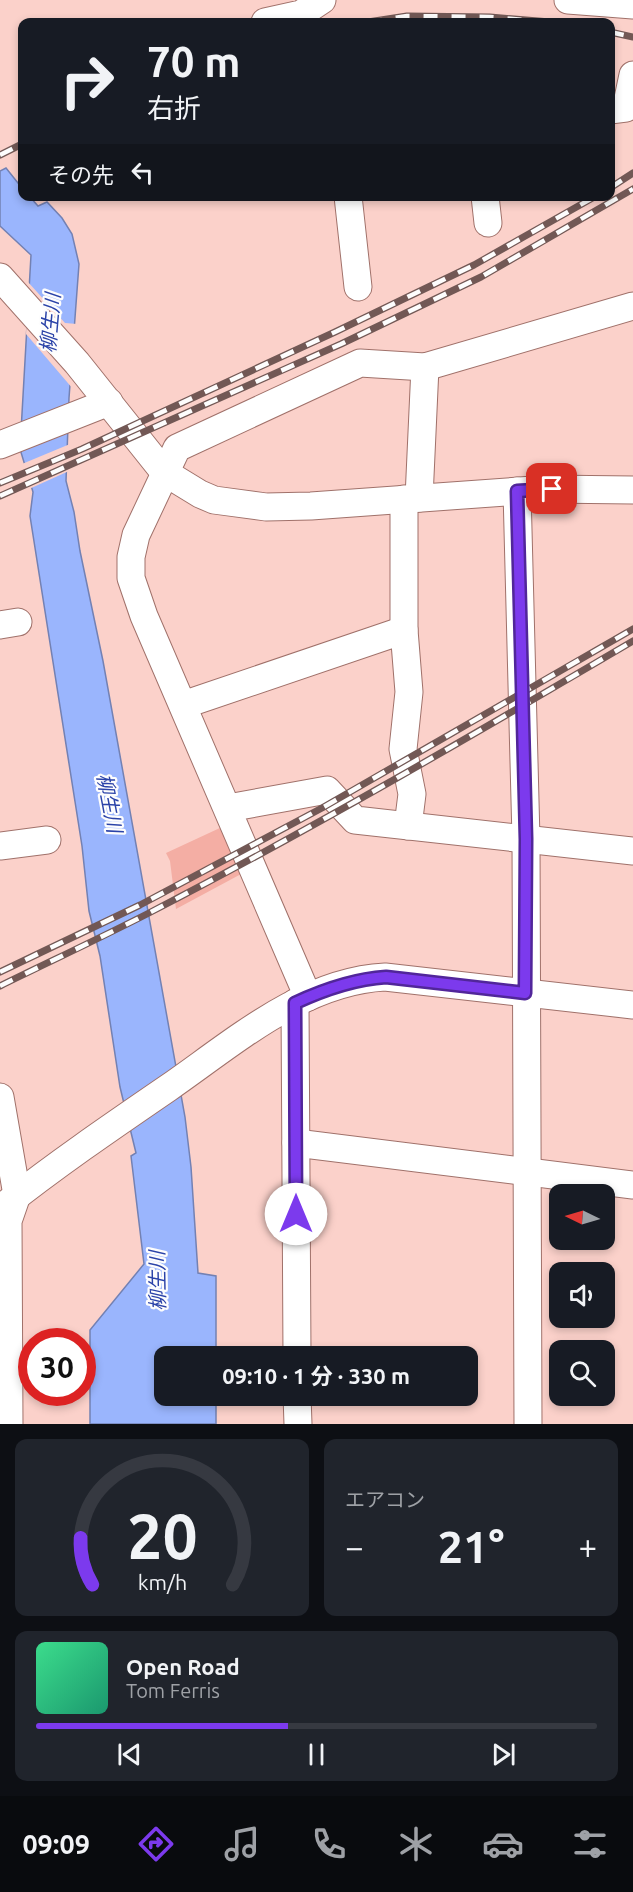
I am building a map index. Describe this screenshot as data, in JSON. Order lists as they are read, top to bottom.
{
  "water": ["柳生川"],
  "north": "left",
  "page": {
    "turn": ["70 m", "右折"],
    "then": "その先",
    "limit": "30",
    "trip": "09:10 · 1 分 · 330 m",
    "tile": "エアコン",
    "heat": ["−", "21°", "+"],
    "song": ["Open Road", "Tom Ferris"],
    "tabs": "09:09",
    "gauge": ["20", "km/h"]
  }
}
